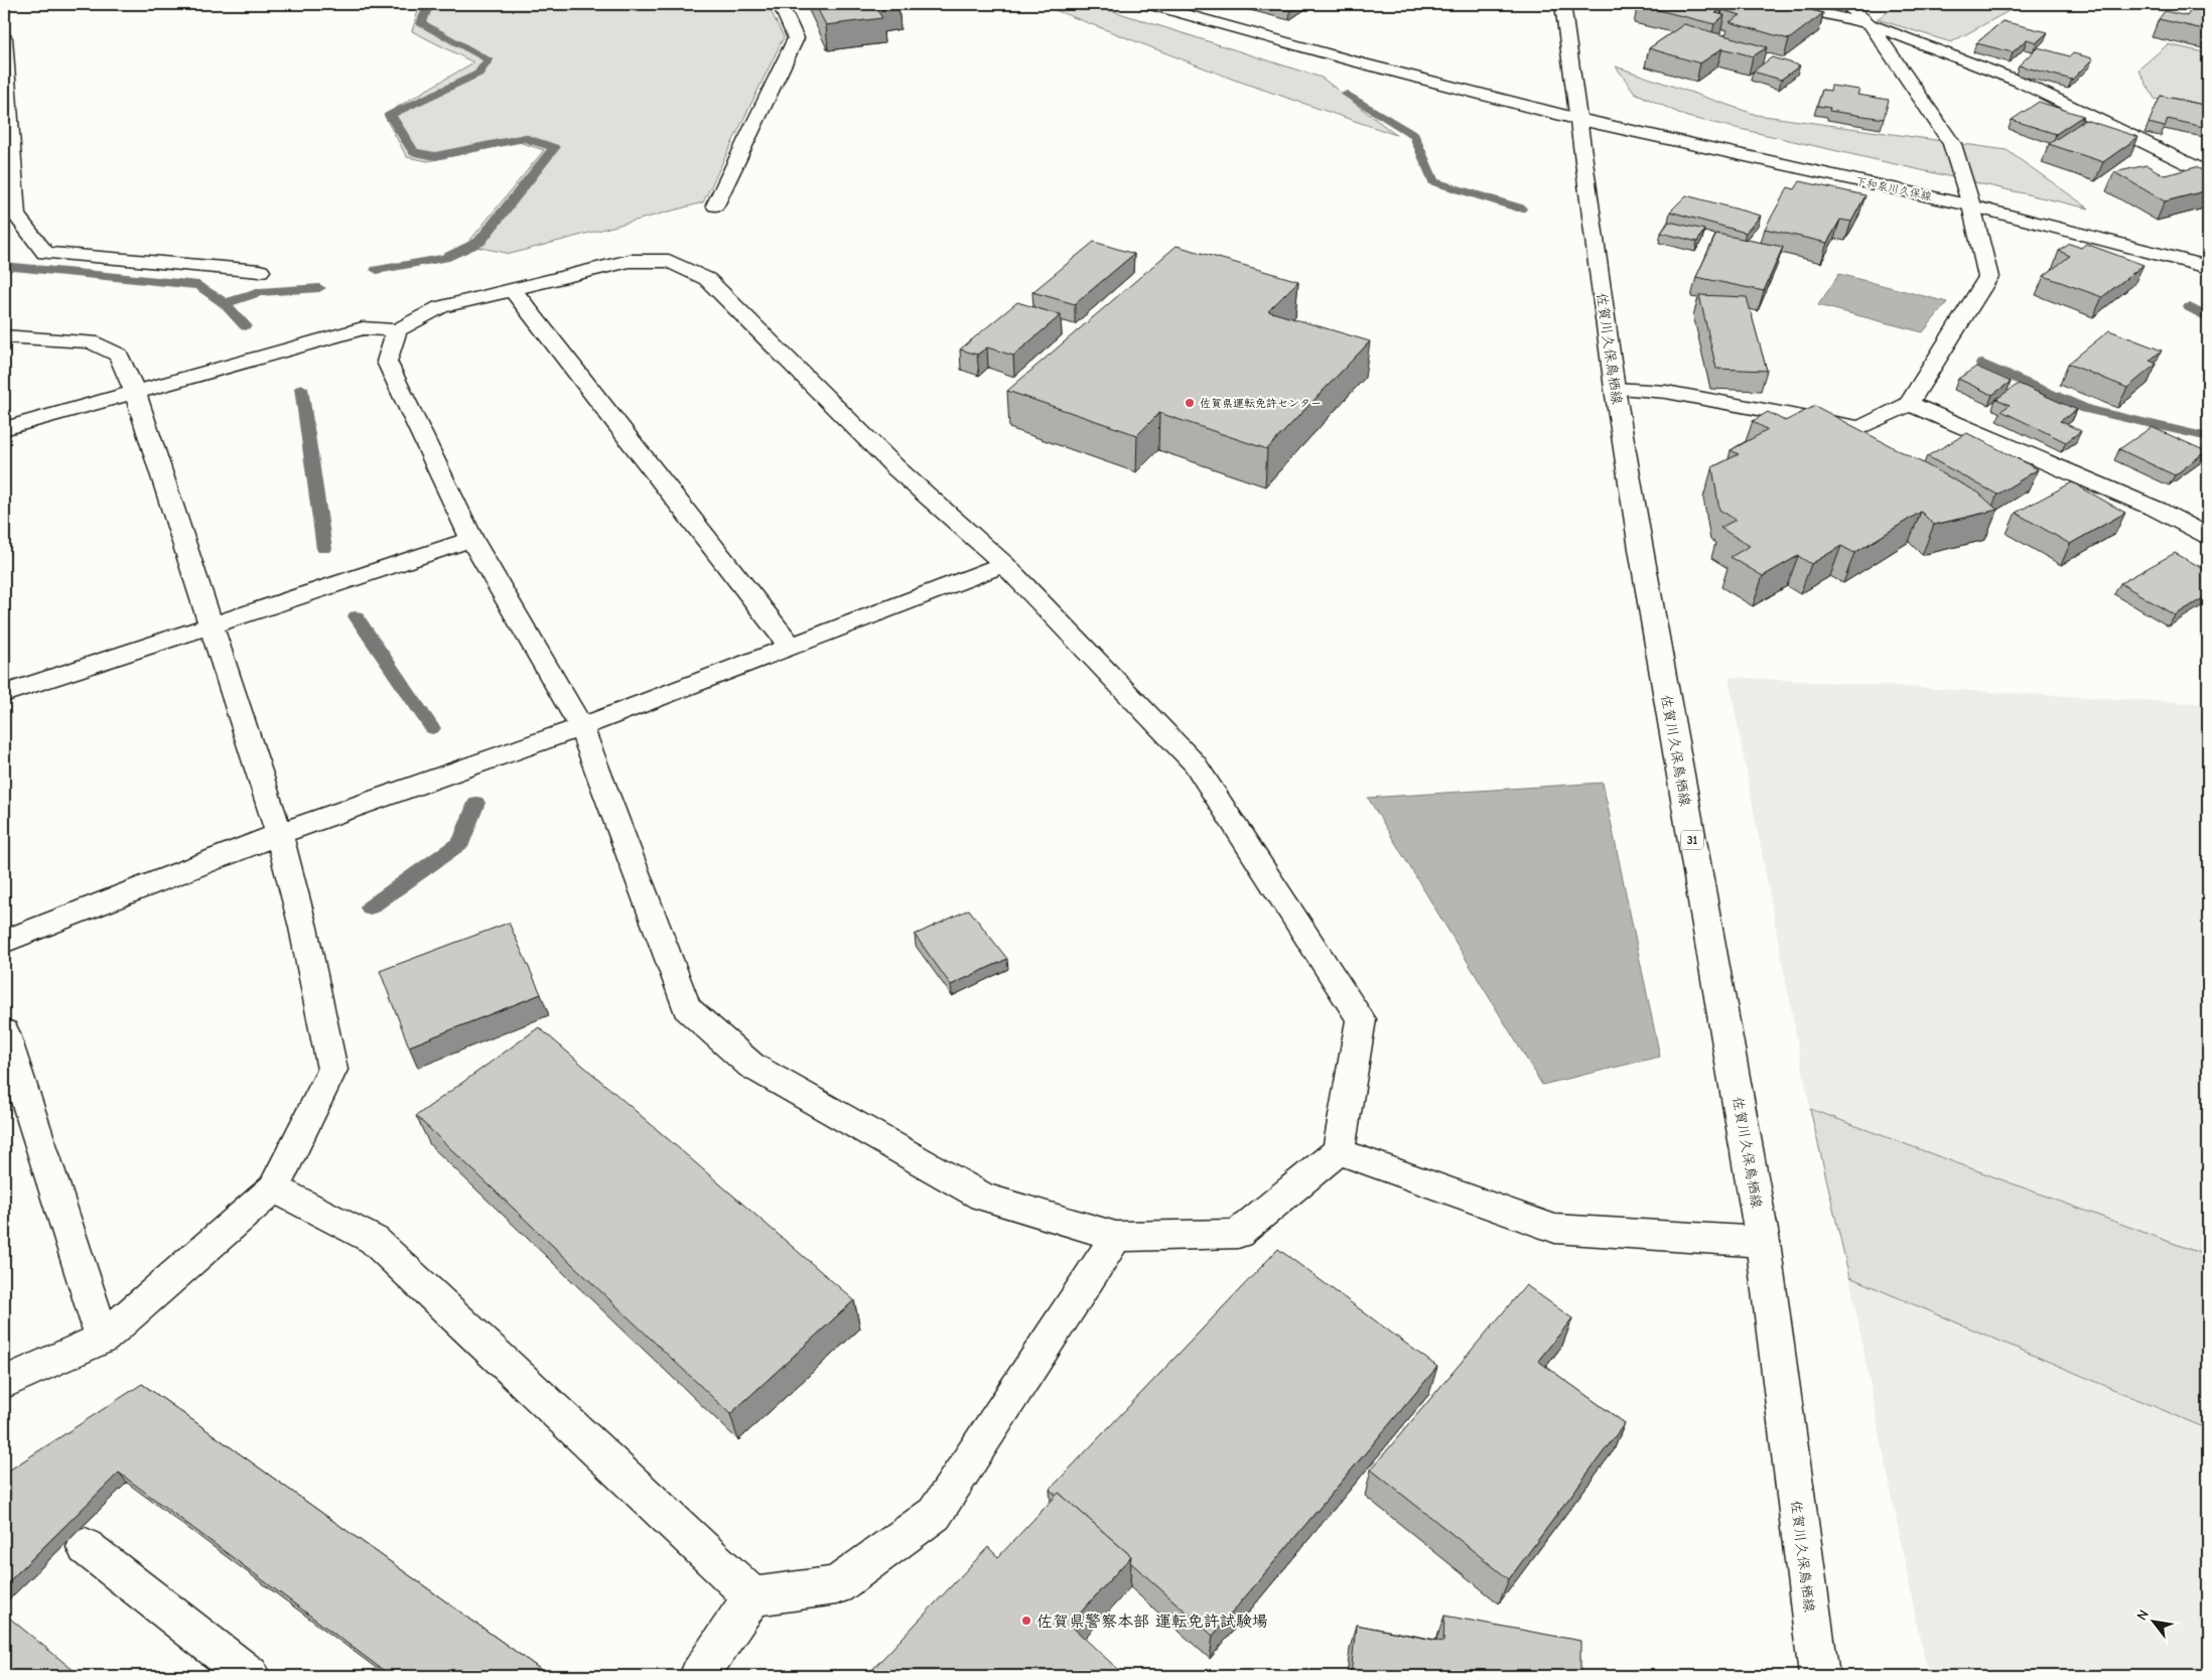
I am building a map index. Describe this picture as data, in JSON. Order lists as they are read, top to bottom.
{
  "streets": {
    "street": ["下和泉川久保線", "佐賀川久保鳥栖線", "31"]
  },
  "crossings": [
    ["下和泉川久保線", "佐賀川久保鳥栖線"]
  ],
  "places": ["佐賀県運転免許センター", "佐賀県警察本部 運転免許試験場"],
  "north": "top left"
}
